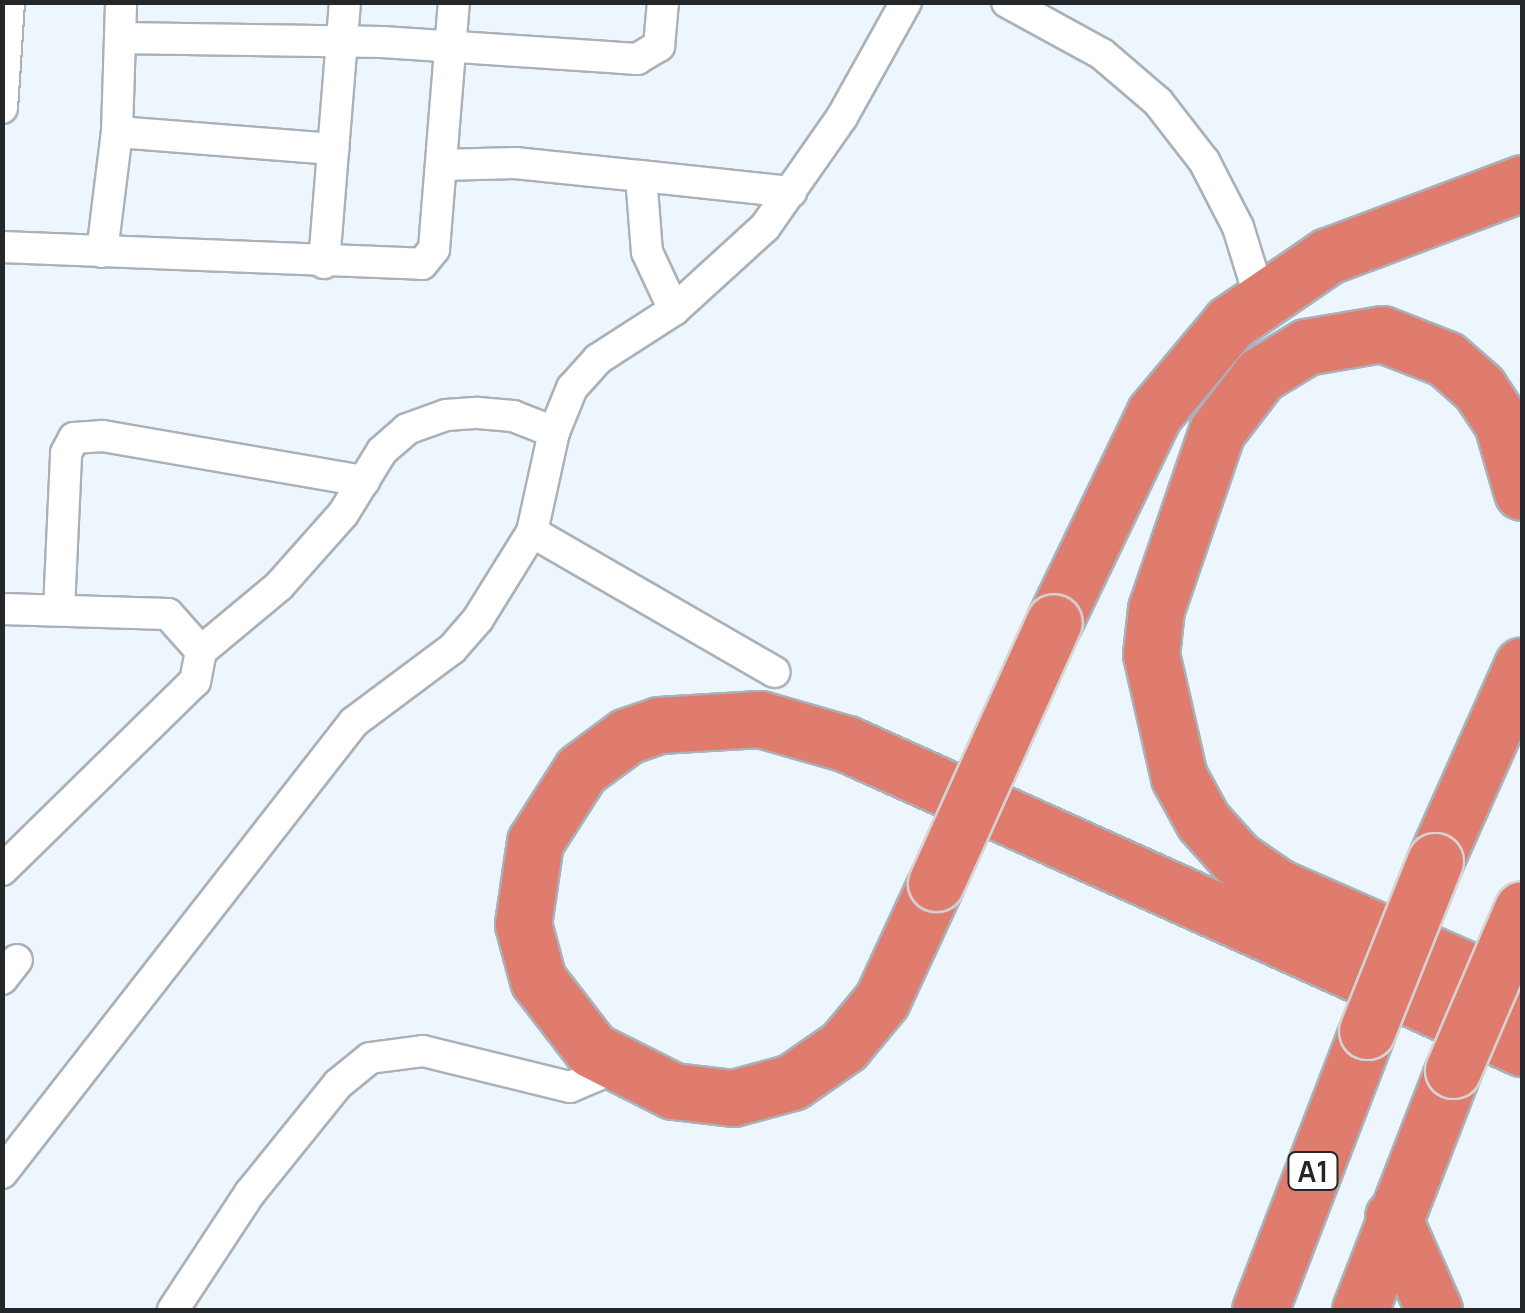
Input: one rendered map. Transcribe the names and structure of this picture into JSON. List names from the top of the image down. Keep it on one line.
{"streets":{"highway":["A1"]}}
